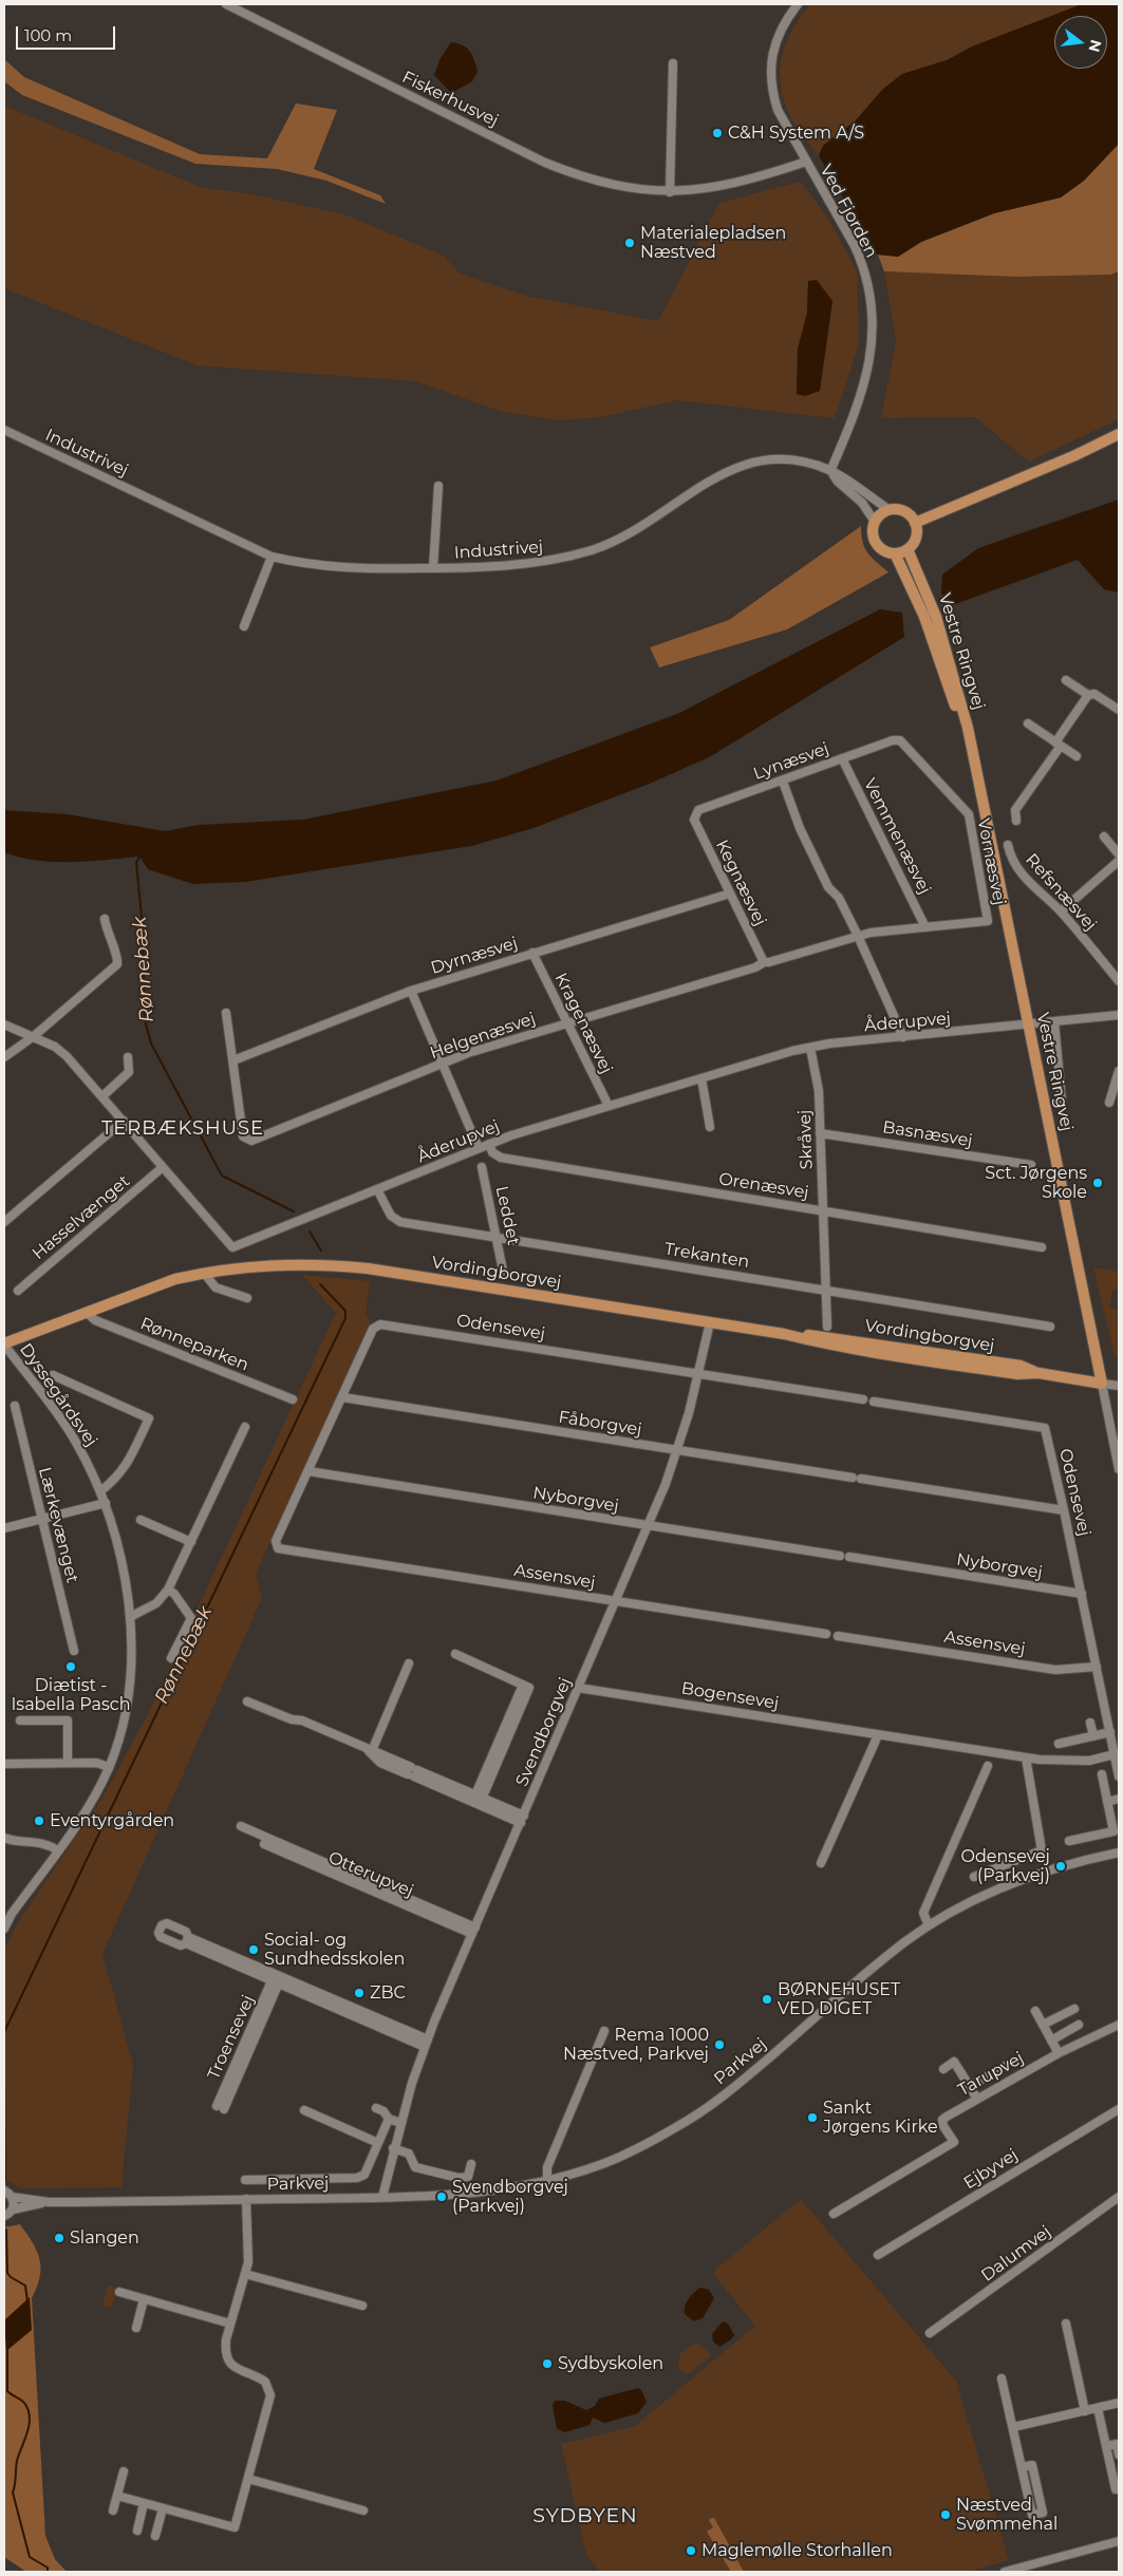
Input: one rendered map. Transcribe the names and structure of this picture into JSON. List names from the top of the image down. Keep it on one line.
{"streets":{"main road":["Vestre Ringvej","Vordingborgvej"],"street":["Fiskerhusvej","Ved Fjorden","Industrivej","Lynæsvej","Vemmenæsvej","Vornæsvej","Kegnæsvej","Refsnæsvej","Dyrnæsvej","Åderupvej","Kragenæsvej","Helgenæsvej","Basnæsvej","Skråvej","Orenæsvej","Leddet","Hasselvænget","Trekanten","Odensevej","Rønneparken","Dyssegårdsvej","Fåborgvej","Nyborgvej","Lærkevænget","Assensvej","Bogensevej","Svendborgvej","Otterupvej","Troensevej","Parkvej","Tarupvej","Ejbyvej","Dalumvej"]},"crossings":[["Fiskerhusvej","Ved Fjorden"],["Ved Fjorden","Industrivej"],["Industrivej","Vestre Ringvej"],["Vestre Ringvej","Åderupvej"],["Vestre Ringvej","Vordingborgvej"],["Lynæsvej","Vemmenæsvej"],["Lynæsvej","Vornæsvej"],["Lynæsvej","Kegnæsvej"],["Vemmenæsvej","Helgenæsvej"],["Vornæsvej","Helgenæsvej"],["Kegnæsvej","Dyrnæsvej"],["Kegnæsvej","Helgenæsvej"],["Dyrnæsvej","Kragenæsvej"],["Dyrnæsvej","Helgenæsvej"],["Åderupvej","Kragenæsvej"],["Åderupvej","Skråvej"],["Åderupvej","Orenæsvej"],["Åderupvej","Hasselvænget"],["Åderupvej","Trekanten"],["Kragenæsvej","Helgenæsvej"],["Basnæsvej","Skråvej"],["Skråvej","Orenæsvej"],["Skråvej","Trekanten"],["Leddet","Trekanten"],["Vordingborgvej","Rønneparken"],["Vordingborgvej","Dyssegårdsvej"],["Vordingborgvej","Svendborgvej"],["Odensevej","Fåborgvej"],["Odensevej","Nyborgvej"],["Odensevej","Assensvej"],["Odensevej","Bogensevej"],["Odensevej","Svendborgvej"],["Fåborgvej","Svendborgvej"],["Nyborgvej","Svendborgvej"],["Assensvej","Svendborgvej"],["Bogensevej","Svendborgvej"],["Svendborgvej","Otterupvej"],["Svendborgvej","Parkvej"]],"districts":["TERBÆKSHUSE","SYDBYEN"],"water":["Rønnebæk"],"places":["C&H System A/S","Materialepladsen Næstved","Sct. Jørgens Skole","Diætist - Isabella Pasch","Eventyrgården","Odensevej (Parkvej)","Social- og Sundhedsskolen","ZBC","BØRNEHUSET VED DIGET","Rema 1000 Næstved, Parkvej","Sankt Jørgens Kirke","Svendborgvej (Parkvej)","Slangen","Sydbyskolen","Næstved Svømmehal","Maglemølle Storhallen"],"scale_bar":"100 m","north":"right"}
